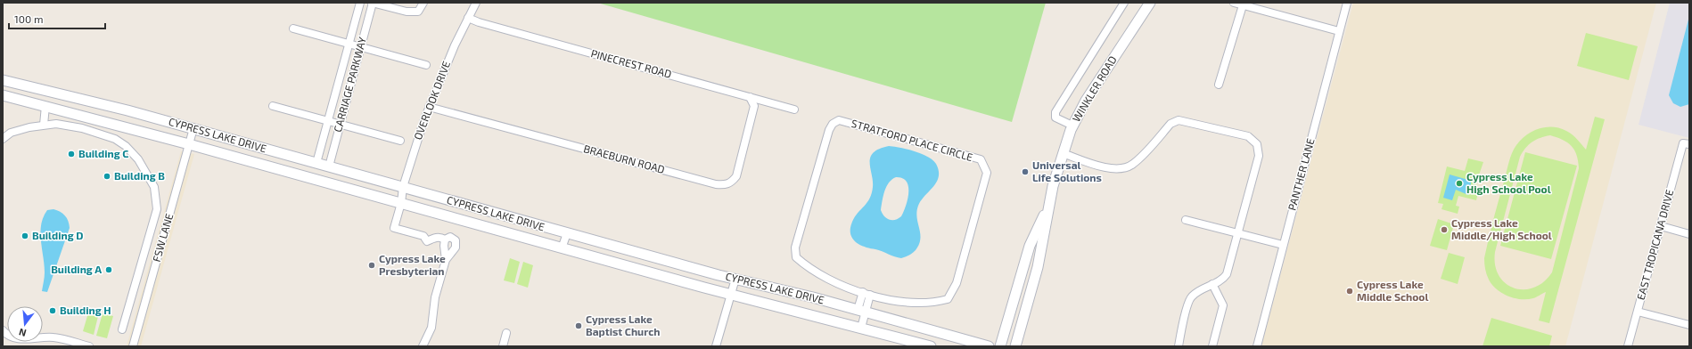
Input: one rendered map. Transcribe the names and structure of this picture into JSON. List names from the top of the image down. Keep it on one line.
{"streets":{"main road":["WINKLER ROAD","CYPRESS LAKE DRIVE"],"street":["PINECREST ROAD","CARRIAGE PARKWAY","OVERLOOK DRIVE","STRATFORD PLACE CIRCLE","BRAEBURN ROAD","PANTHER LANE","FSW LANE","EAST TROPICANA DRIVE"]},"crossings":[["PINECREST ROAD","OVERLOOK DRIVE"],["PINECREST ROAD","BRAEBURN ROAD"],["CARRIAGE PARKWAY","CYPRESS LAKE DRIVE"],["OVERLOOK DRIVE","CYPRESS LAKE DRIVE"],["OVERLOOK DRIVE","BRAEBURN ROAD"],["CYPRESS LAKE DRIVE","FSW LANE"]],"places":["Building C","Universal Life Solutions","Building B","Cypress Lake High School Pool","Cypress Lake Middle/High School","Building D","Cypress Lake Presbyterian","Building A","Cypress Lake Middle School","Building H","Cypress Lake Baptist Church"],"scale_bar":"100 m","north":"bottom"}
